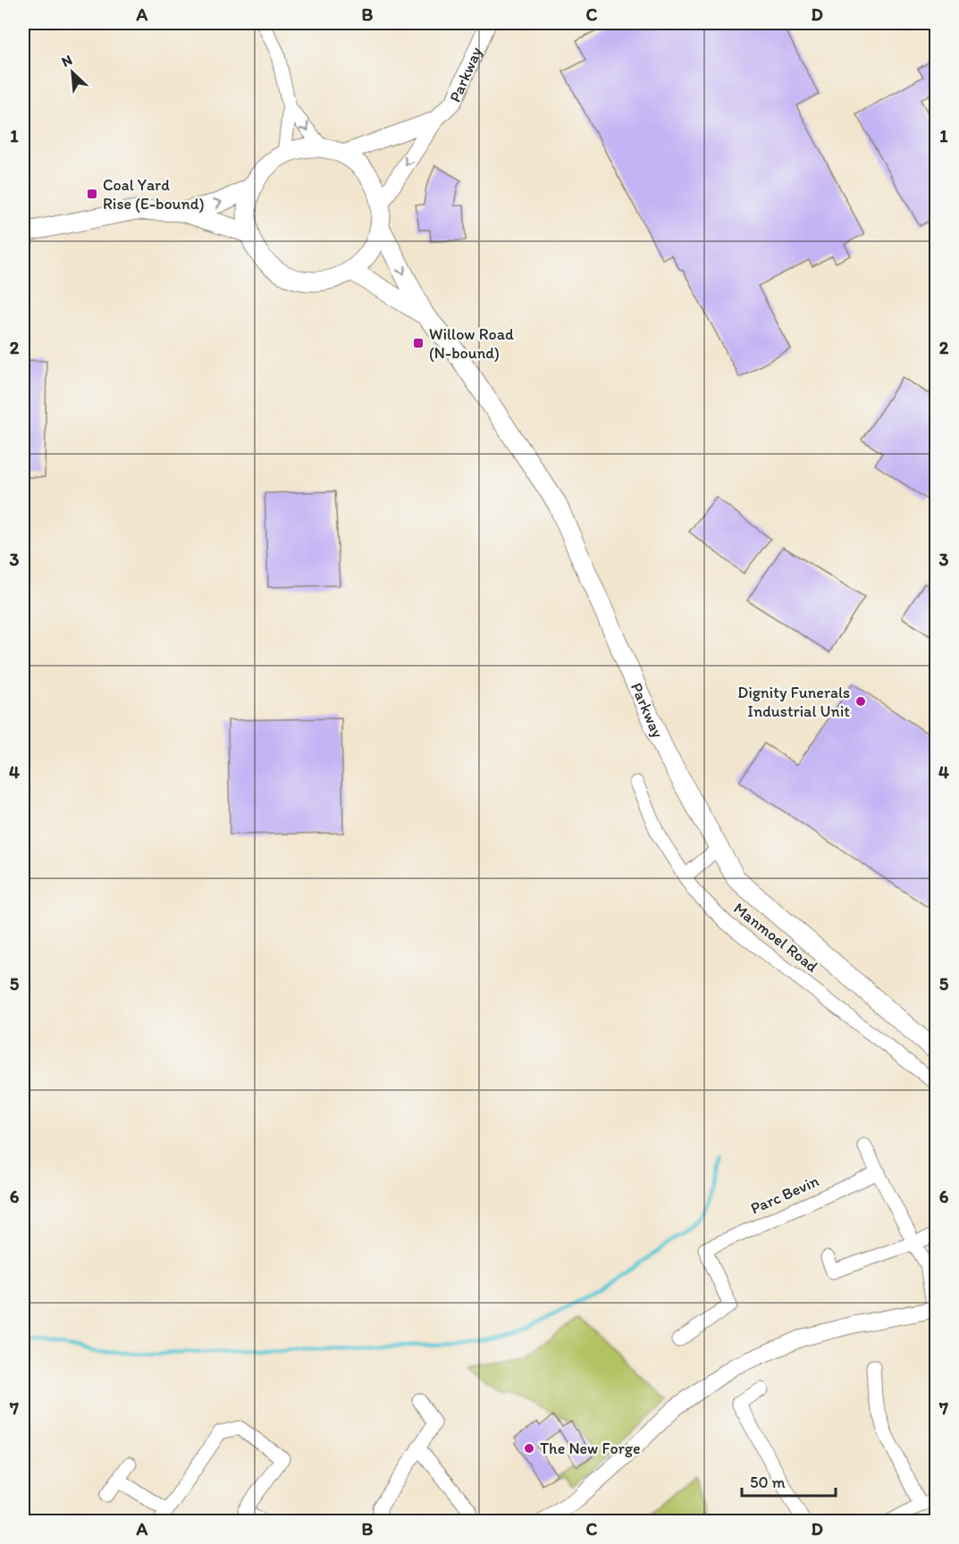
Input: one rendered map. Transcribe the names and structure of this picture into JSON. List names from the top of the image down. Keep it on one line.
{"streets":{"main road":["Parkway"],"street":["Manmoel Road","Parc Bevin"]},"places":{"transit":["Coal Yard Rise (E-bound)","Willow Road (N-bound)"],"other":["Dignity Funerals Industrial Unit","The New Forge"]},"scale_bar":"50 m","north":"top left","grid":{"columns":["A","B","C","D"],"rows":["1","2","3","4","5","6","7"]}}
